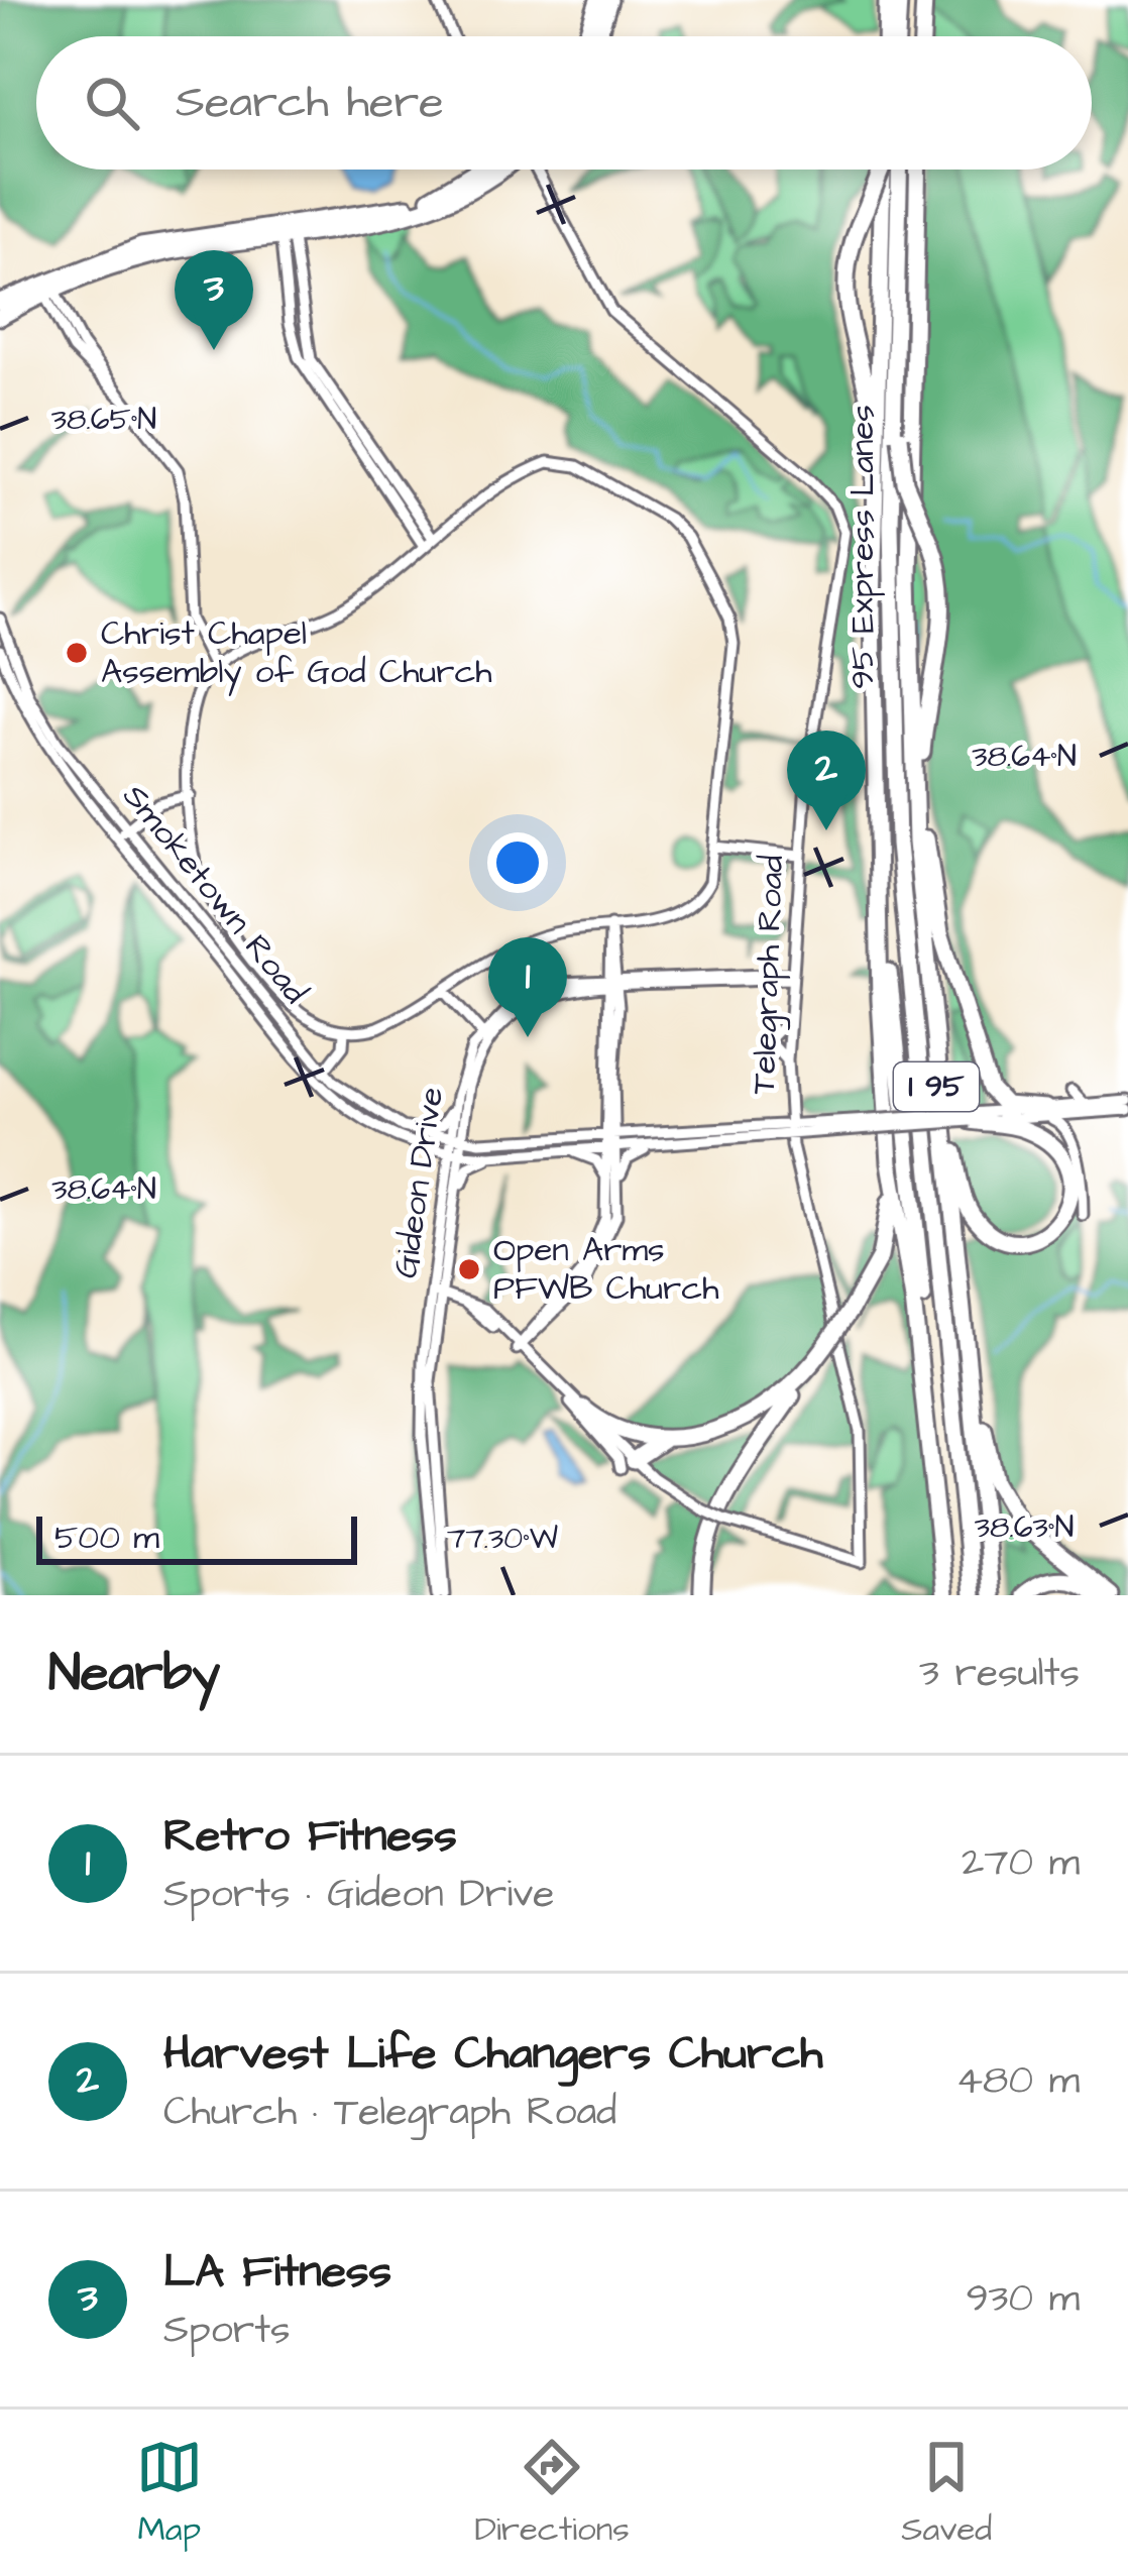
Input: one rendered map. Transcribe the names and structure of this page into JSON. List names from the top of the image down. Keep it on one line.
{"streets":{"highway":["95 Express Lanes","I 95"],"street":["Smoketown Road","Telegraph Road","Gideon Drive"]},"crossings":[["Smoketown Road","Gideon Drive"],["Telegraph Road","Gideon Drive"]],"places":["Christ Chapel Assembly of God Church","Open Arms PFWB Church"],"scale_bar":"500 m","page":{"search":"Search here","pins":["3","2","1"],"scale":"500 m","heading":["Nearby","3 results"],"list":[{"mark":"1","name":"Retro Fitness","note":"Sports · Gideon Drive","value":"270 m"},{"mark":"2","name":"Harvest Life Changers Church","note":"Church · Telegraph Road","value":"480 m"},{"mark":"3","name":"LA Fitness","note":"Sports","value":"930 m"}],"nav":["Map","Directions","Saved"]},"coordinates":["38.65°N","38.64°N","38.63°N","77.30°W"]}
